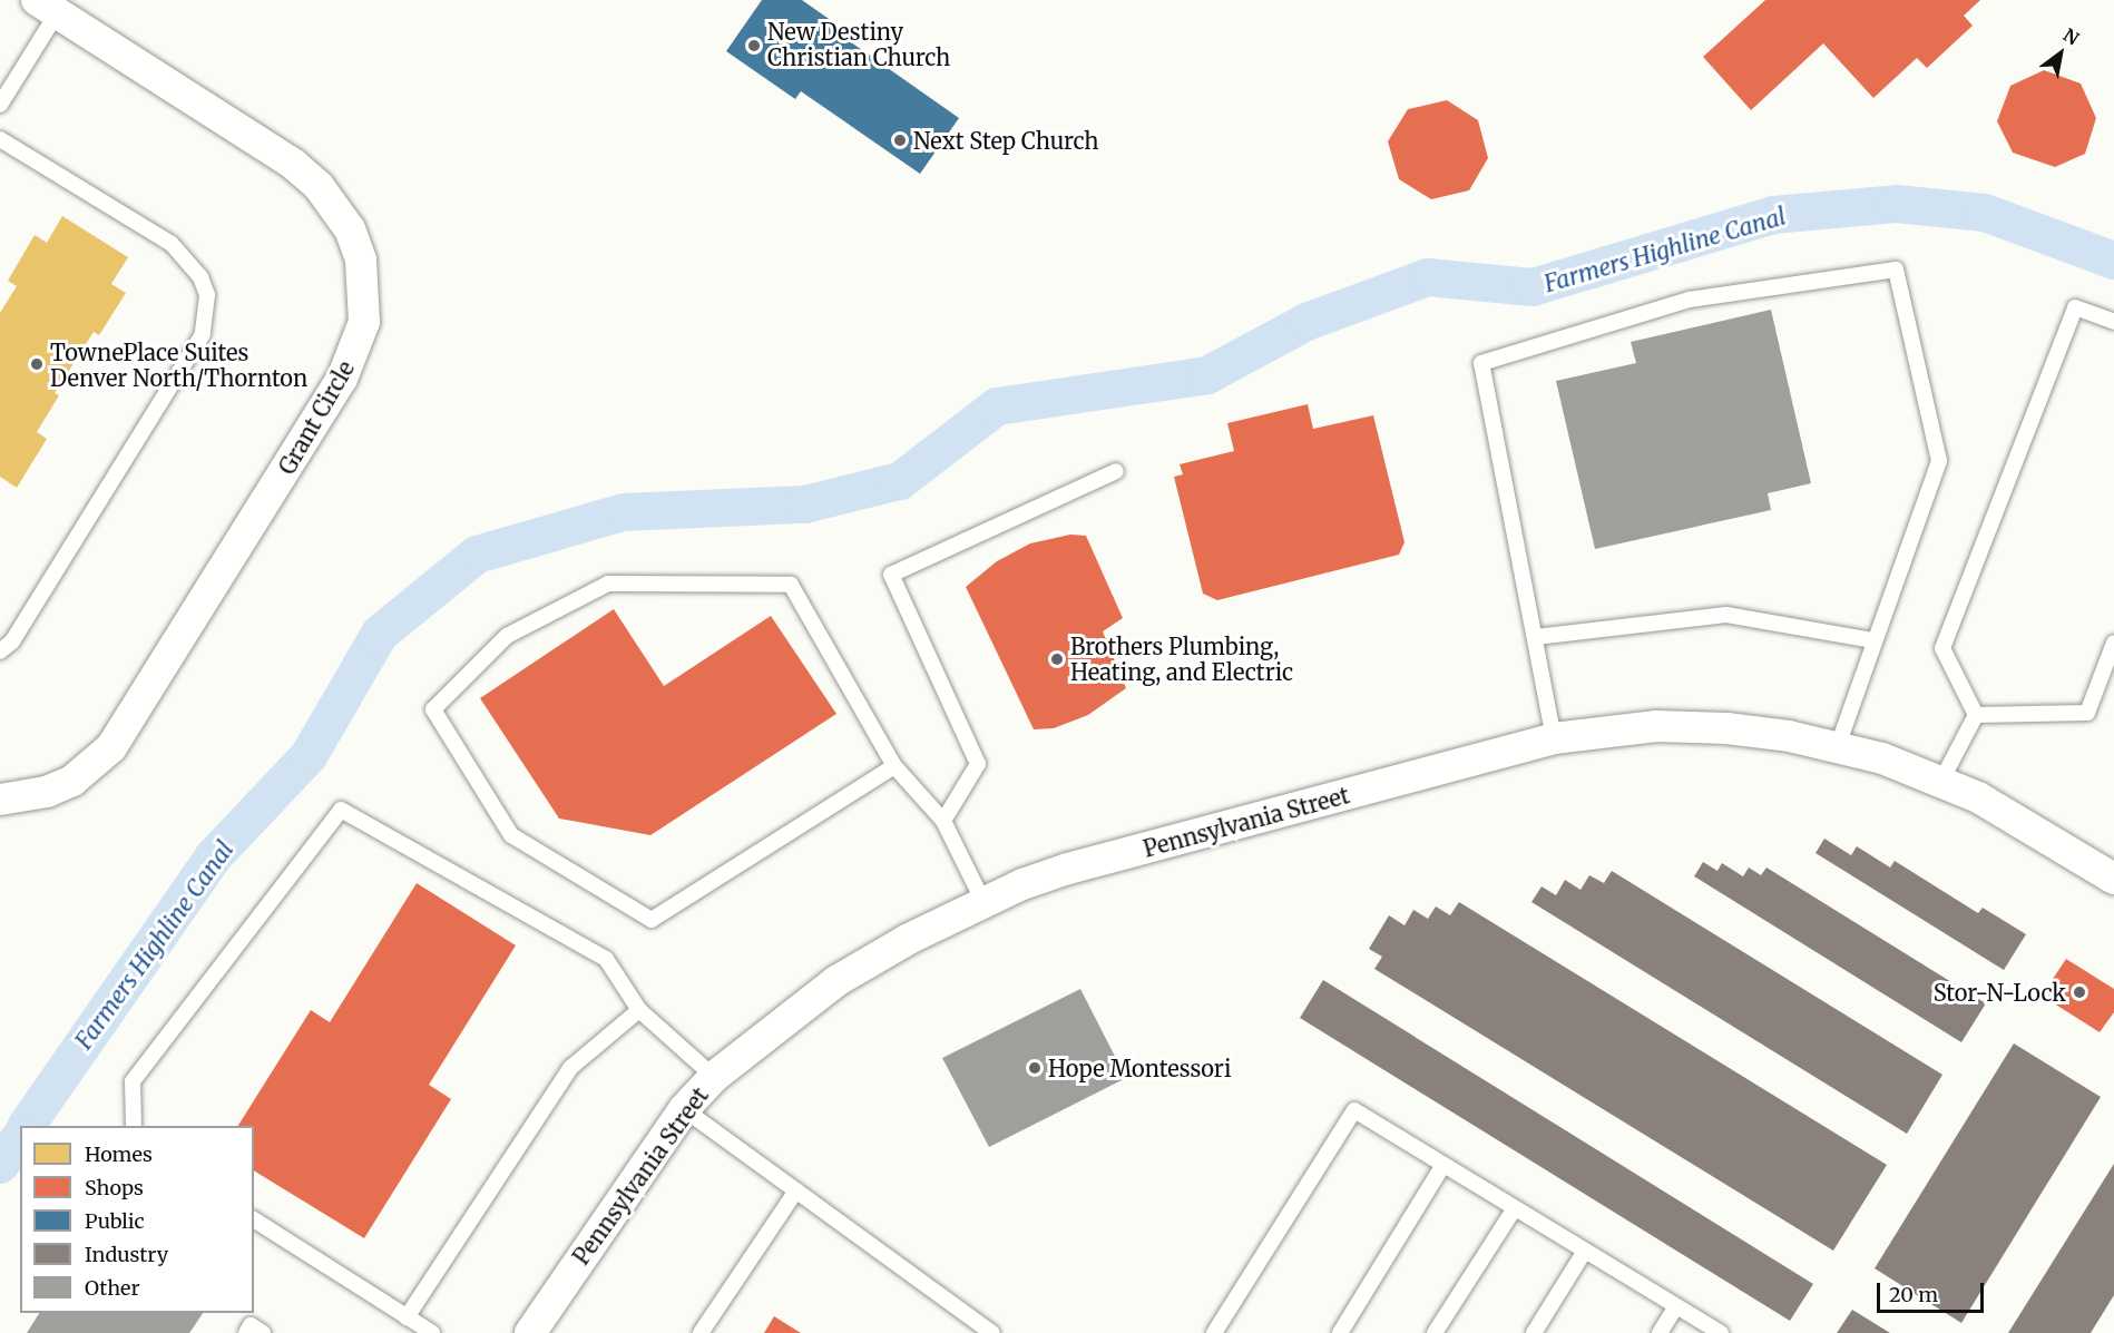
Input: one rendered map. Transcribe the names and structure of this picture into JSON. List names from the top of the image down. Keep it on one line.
{"streets":{"street":["Grant Circle","Pennsylvania Street"]},"water":["Farmers Highline Canal"],"places":["New Destiny Christian Church","Next Step Church","TownePlace Suites Denver North/Thornton","Brothers Plumbing, Heating, and Electric","Stor-N-Lock","Hope Montessori"],"legend":["Homes","Shops","Public","Industry","Other"],"scale_bar":"20 m","north":"top right"}
